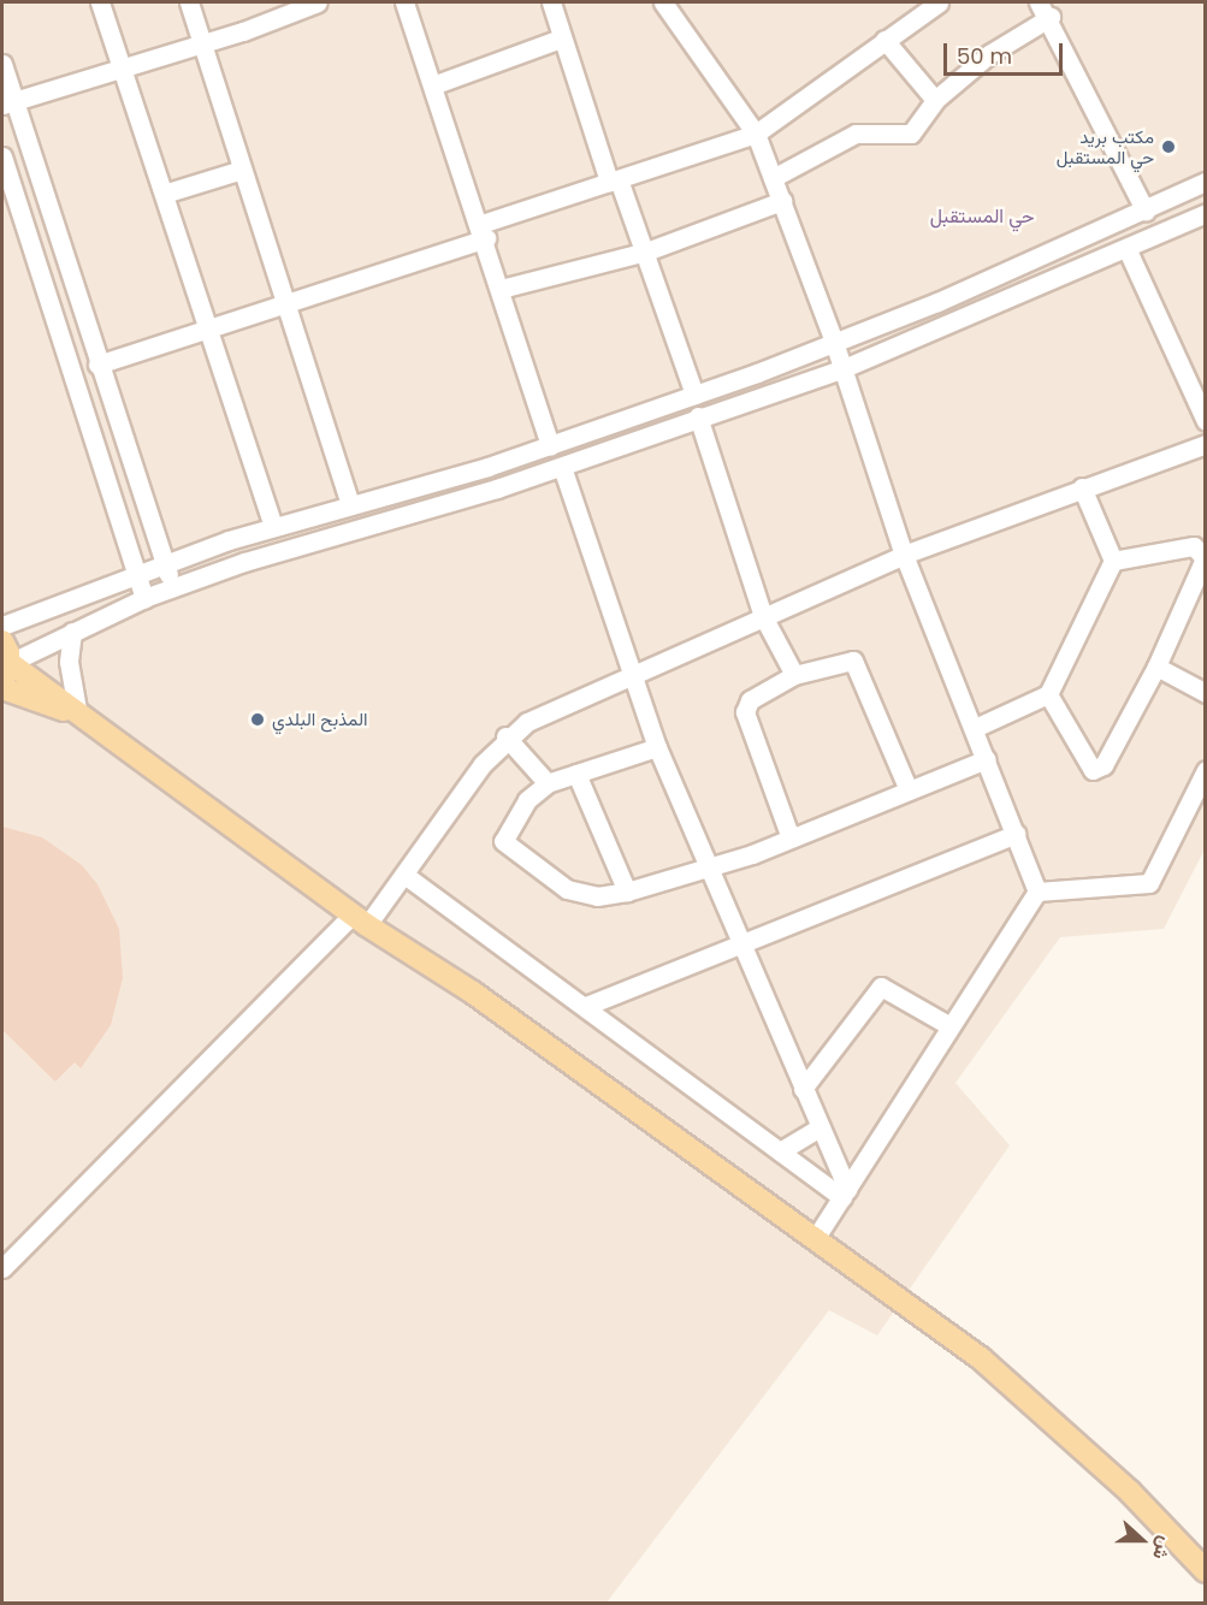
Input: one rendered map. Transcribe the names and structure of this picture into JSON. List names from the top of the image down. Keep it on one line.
{"districts":["حي المستقبل"],"places":["مكتب بريد حي المستقبل","المذبح البلدي"],"scale_bar":"50 m","north":"right"}
